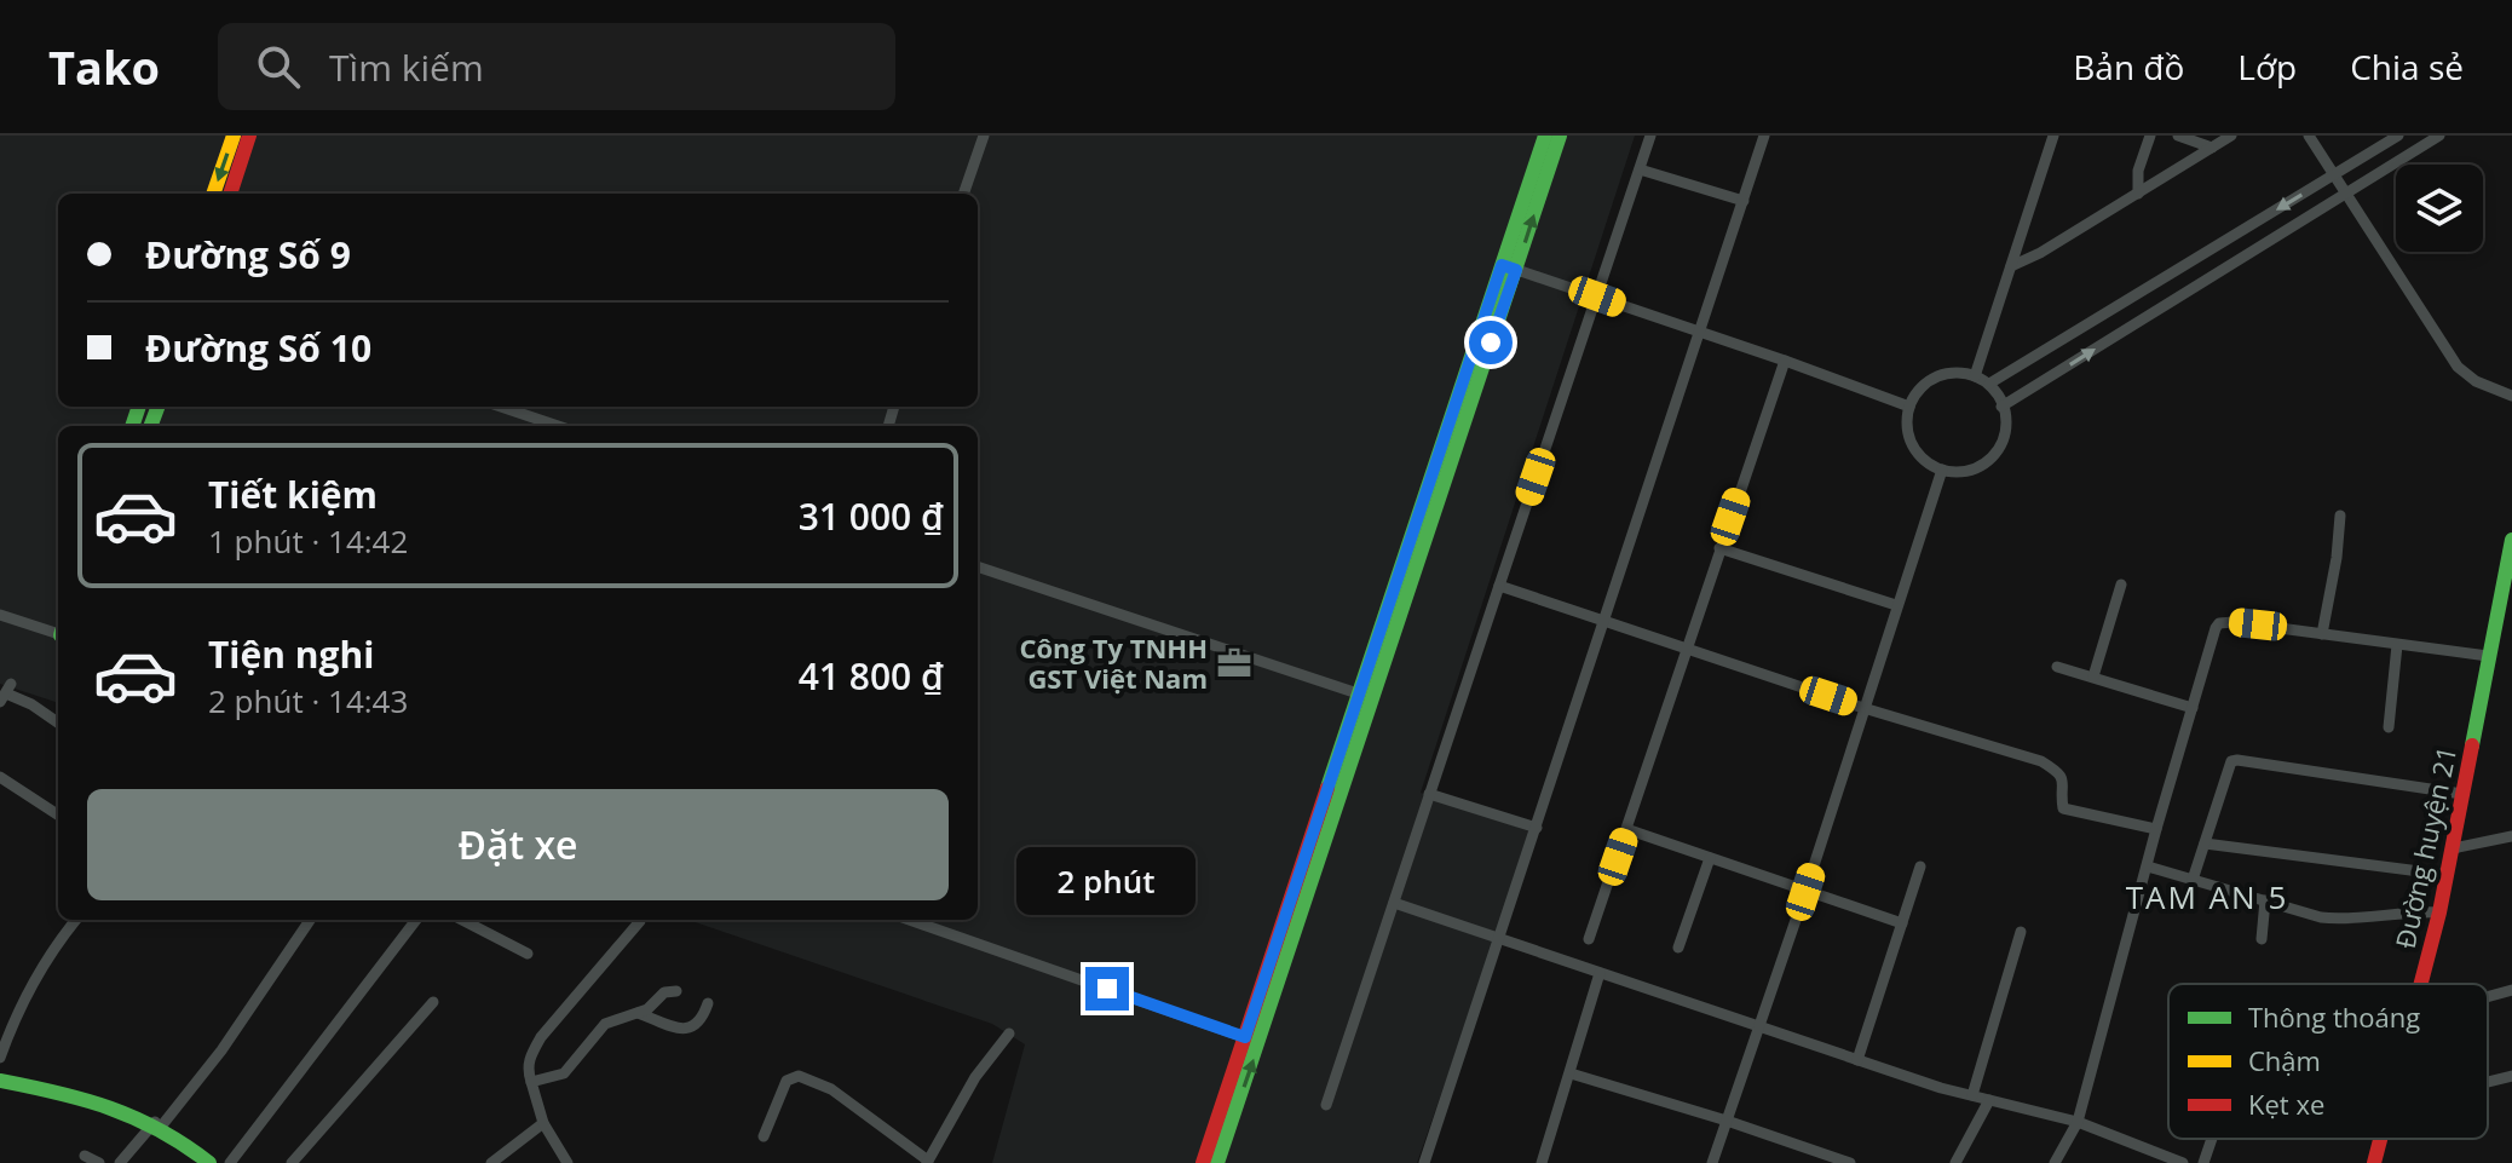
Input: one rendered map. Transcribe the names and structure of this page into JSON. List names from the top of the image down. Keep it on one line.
{"streets":{"street":["Đường huyện 21"]},"districts":["TAM AN 5"],"places":{"office":["Công Ty TNHH GST Việt Nam"]},"legend":["Thông thoáng","Chậm","Kẹt xe"],"page":{"header":"Tako","search":"Tìm kiếm","nav":["Bản đồ","Lớp","Chia sẻ"],"banner":["Đường Số 9","Đường Số 10"],"list":[{"name":"Tiết kiệm","note":"1 phút · 14:42","value":"31 000 ₫"},{"name":"Tiện nghi","note":"2 phút · 14:43","value":"41 800 ₫"}],"buttons":"Đặt xe","bubble":"2 phút"}}
